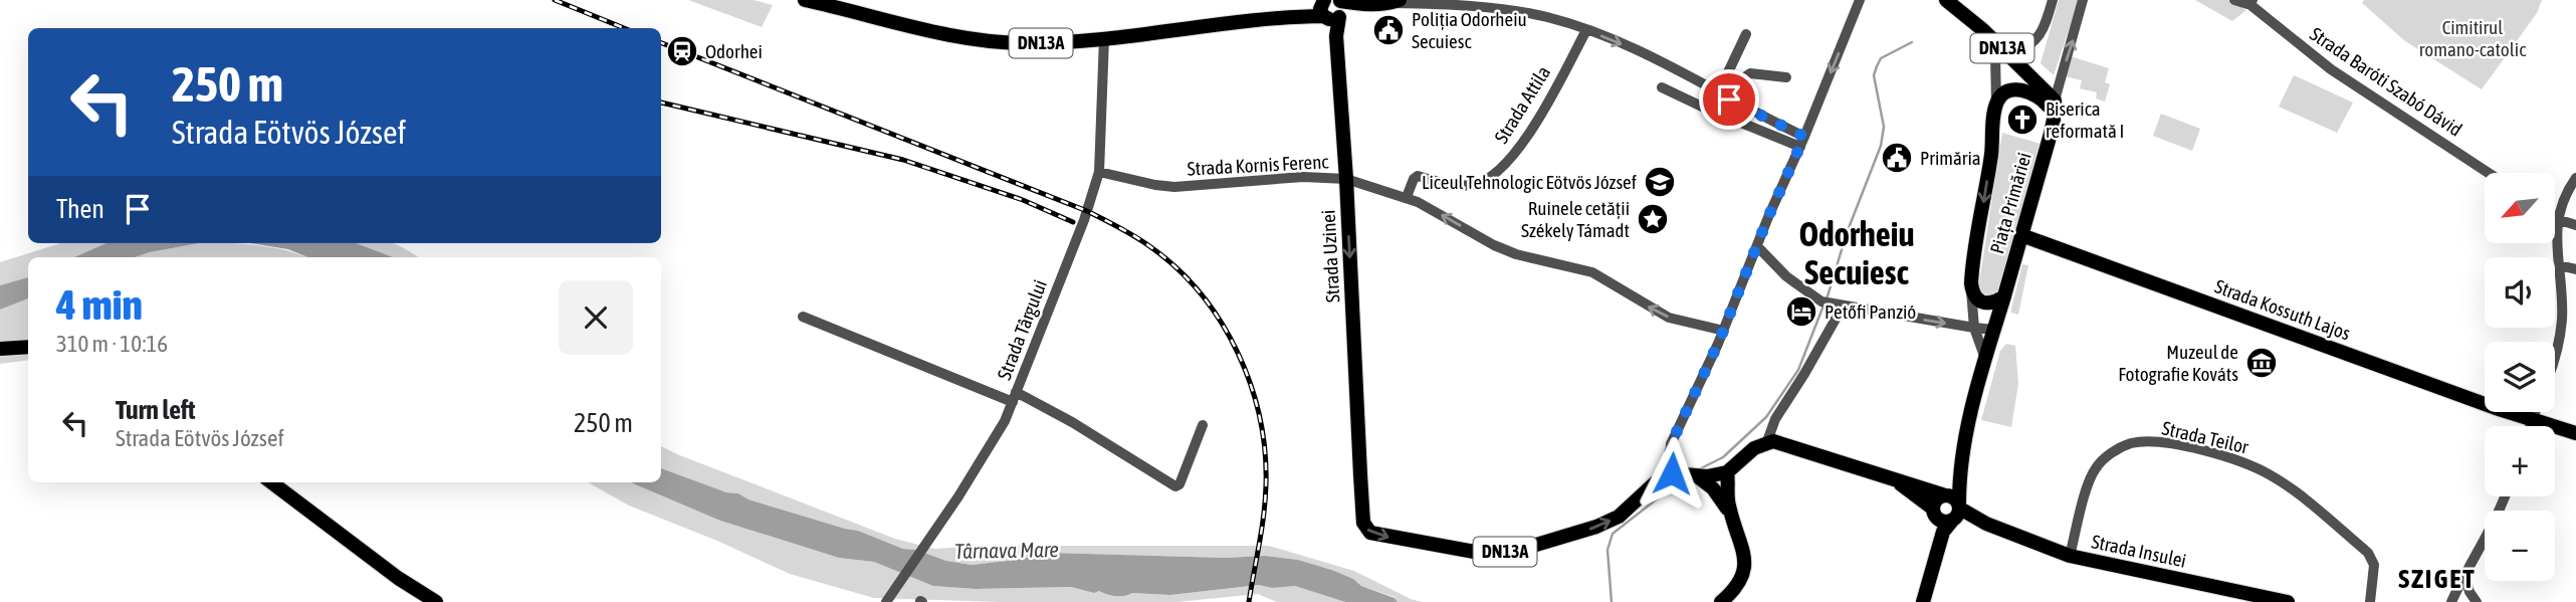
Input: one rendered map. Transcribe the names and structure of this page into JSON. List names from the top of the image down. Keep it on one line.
{"streets":{"main road":["DN13A","Piața Primăriei","Strada Uzinei","Strada Kossuth Lajos","Strada Insulei"],"street":["Strada Baróti Szabó Dávid","Strada Attila","Strada Kornis Ferenc","Strada Târgului","Strada Teilor"]},"crossings":[["DN13A","Piața Primăriei"],["DN13A","Strada Uzinei"],["DN13A","Strada Târgului"],["Strada Attila","Strada Kornis Ferenc"],["Strada Kornis Ferenc","Strada Uzinei"],["Strada Kornis Ferenc","Strada Târgului"],["Piața Primăriei","Strada Kossuth Lajos"],["Piața Primăriei","Strada Insulei"],["Strada Teilor","Strada Insulei"]],"one_way":["Strada Kornis Ferenc"],"districts":["Odorheiu Secuiesc","SZIGET"],"water":["Târnava Mare"],"parks":["Cimitirul romano-catolic"],"places":{"public building":["Poliția Odorheiu Secuiesc","Primăria"],"station":["Odorhei"],"church":["Biserica reformată I"],"school or university":["Liceul Tehnologic Eötvös József"],"place":["Ruinele cetății Székely Támadt"],"hotel":["Petőfi Panzió"],"museum":["Muzeul de Fotografie Kováts"]},"north":"bottom left","page":{"turn":["250 m","Strada Eötvös József"],"map_buttons":["+","−"],"then":"Then","heading":["4 min","310 m · 10:16"],"list":[{"name":"Turn left","note":"Strada Eötvös József","value":"250 m"}]}}
